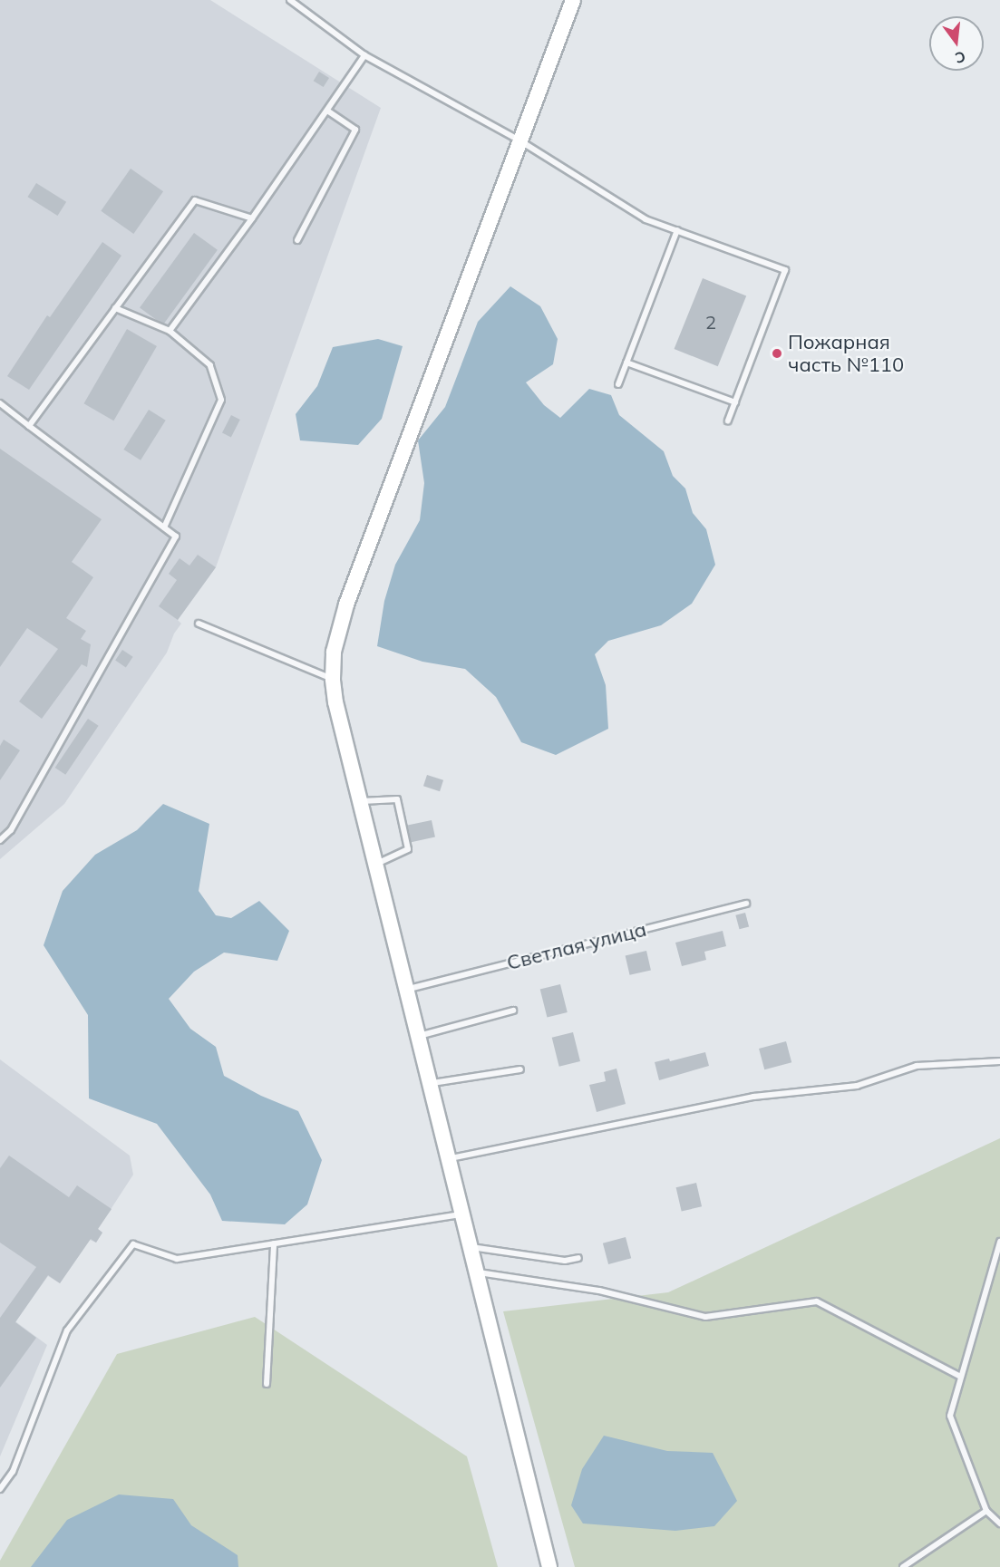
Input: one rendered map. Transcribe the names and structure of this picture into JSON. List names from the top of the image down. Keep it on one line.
{"streets":{"lane":["Светлая улица"]},"places":["Пожарная часть №110"],"house_numbers":["2"],"north":"bottom"}
